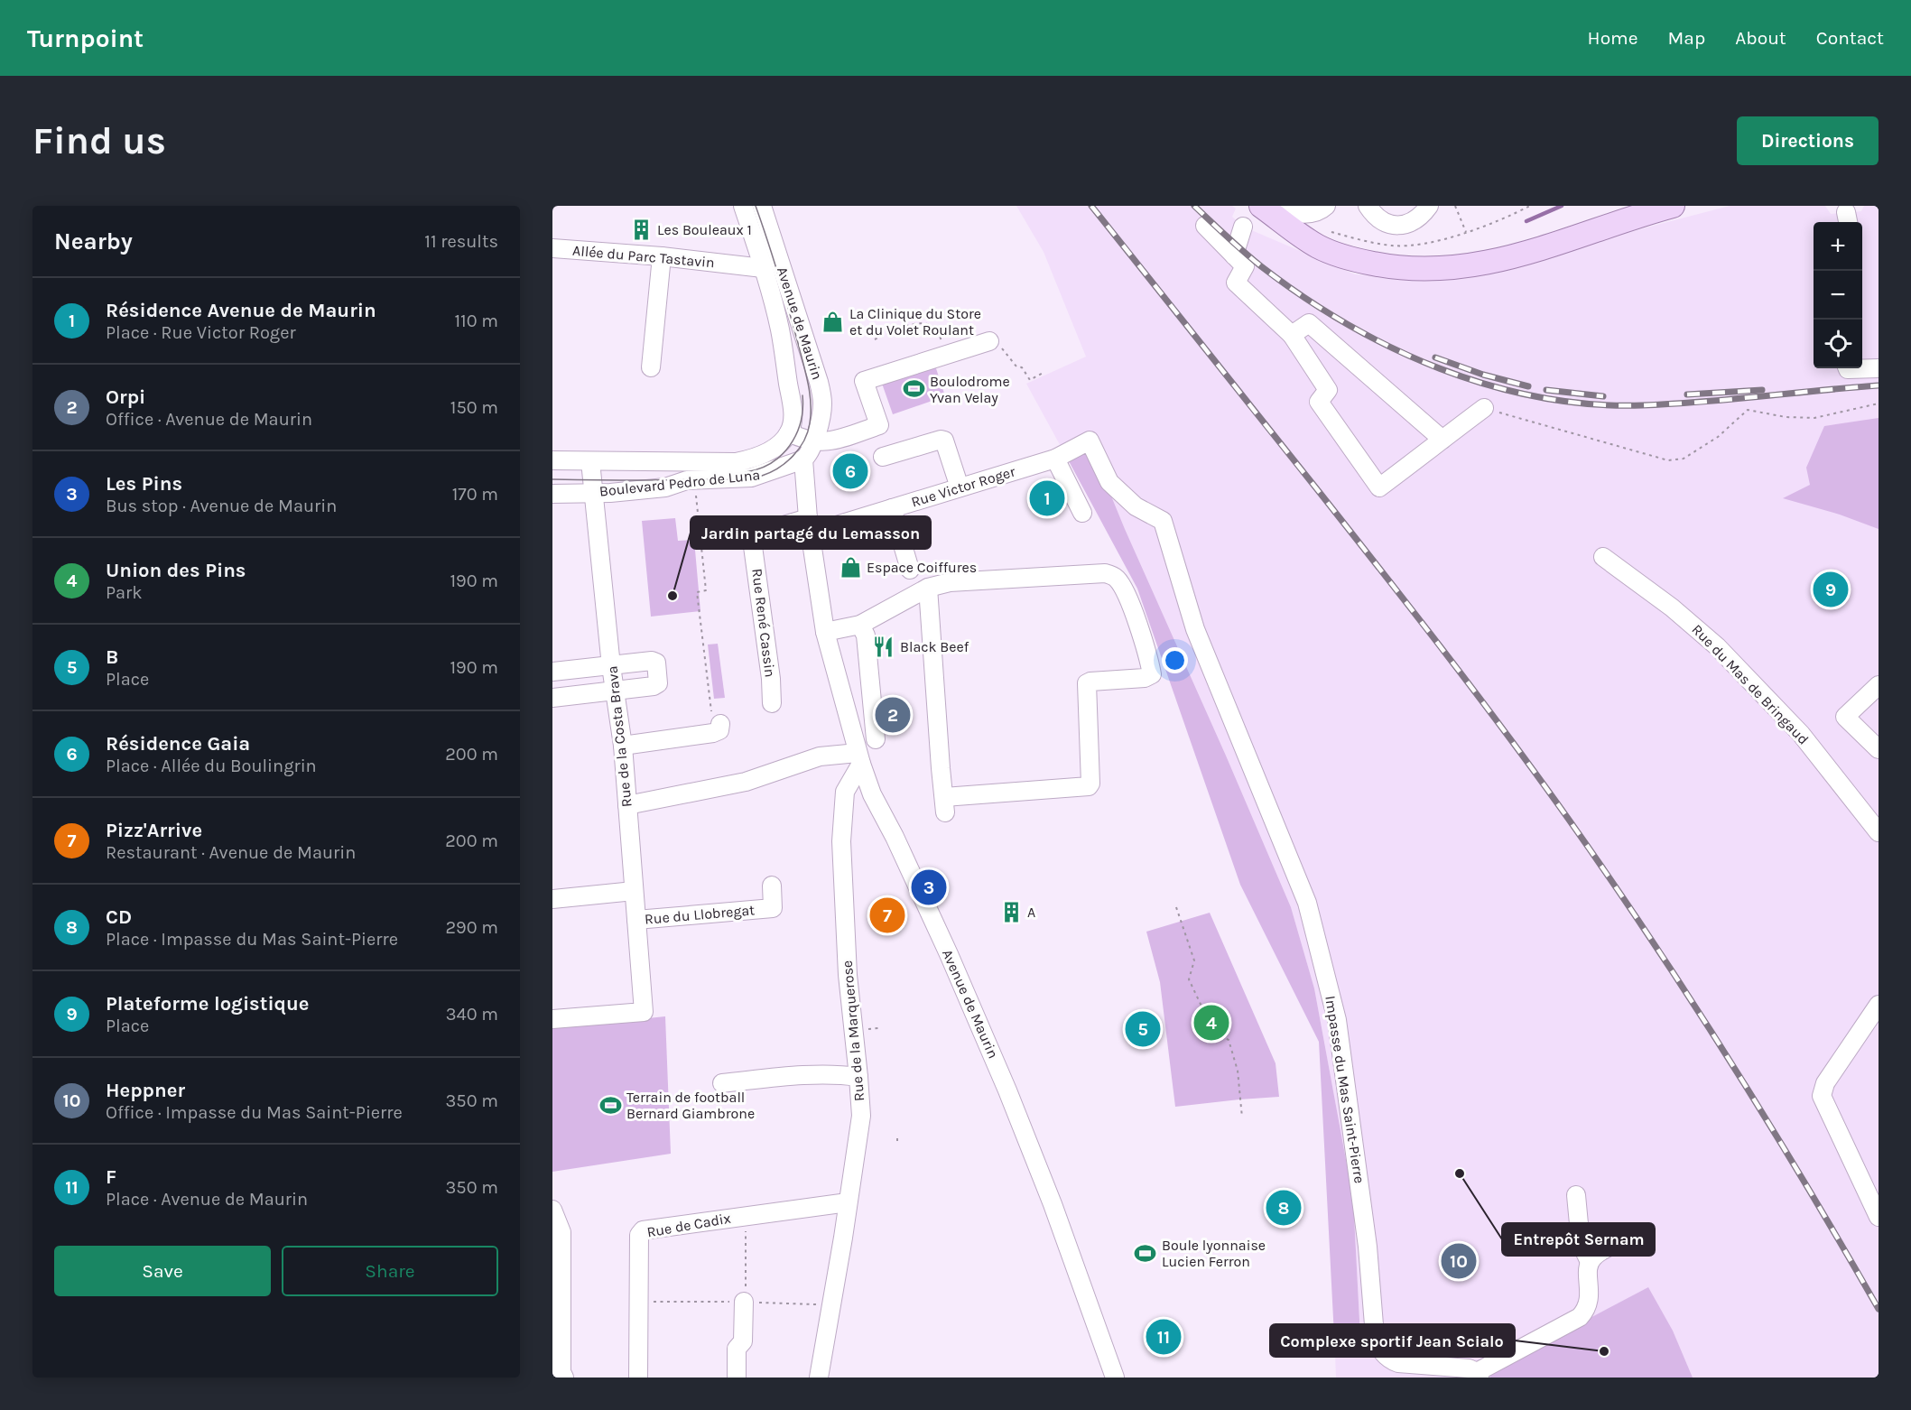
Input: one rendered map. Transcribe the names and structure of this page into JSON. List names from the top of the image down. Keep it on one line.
{"streets":{"street":["Allée du Parc Tastavin","Avenue de Maurin","Boulevard Pedro de Luna","Rue Victor Roger","Rue René Cassin","Rue du Mas de Bringaud","Rue de la Costa Brava","Rue du Llobregat","Rue de la Marquerose","Impasse du Mas Saint-Pierre","Rue de Cadix"]},"crossings":[["Allée du Parc Tastavin","Avenue de Maurin"],["Avenue de Maurin","Boulevard Pedro de Luna"],["Avenue de Maurin","Rue Victor Roger"],["Avenue de Maurin","Rue René Cassin"],["Avenue de Maurin","Rue de la Marquerose"],["Boulevard Pedro de Luna","Rue de la Costa Brava"],["Rue Victor Roger","Rue René Cassin"],["Rue Victor Roger","Impasse du Mas Saint-Pierre"],["Rue de la Costa Brava","Rue du Llobregat"],["Rue de la Marquerose","Rue de Cadix"]],"places":{"building":["Les Bouleaux 1","A"],"shop":["La Clinique du Store et du Volet Roulant","Espace Coiffures"],"sports":["Boulodrome Yvan Velay","Terrain de football Bernard Giambrone","Boule lyonnaise Lucien Ferron"],"other":["Jardin partagé du Lemasson","Entrepôt Sernam","Complexe sportif Jean Scialo"],"restaurant":["Black Beef"]},"page":{"header":"Turnpoint","nav":["Home","Map","About","Contact"],"buttons":["Directions",["Save","Share"]],"title":"Find us","heading":["Nearby","11 results"],"map_buttons":["+","−"],"list":[{"mark":"1","name":"Résidence Avenue de Maurin","note":"Place · Rue Victor Roger","value":"110 m"},{"mark":"2","name":"Orpi","note":"Office · Avenue de Maurin","value":"150 m"},{"mark":"3","name":"Les Pins","note":"Bus stop · Avenue de Maurin","value":"170 m"},{"mark":"4","name":"Union des Pins","note":"Park","value":"190 m"},{"mark":"5","name":"B","note":"Place","value":"190 m"},{"mark":"6","name":"Résidence Gaia","note":"Place · Allée du Boulingrin","value":"200 m"},{"mark":"7","name":"Pizz'Arrive","note":"Restaurant · Avenue de Maurin","value":"200 m"},{"mark":"8","name":"CD","note":"Place · Impasse du Mas Saint-Pierre","value":"290 m"},{"mark":"9","name":"Plateforme logistique","note":"Place","value":"340 m"},{"mark":"10","name":"Heppner","note":"Office · Impasse du Mas Saint-Pierre","value":"350 m"},{"mark":"11","name":"F","note":"Place · Avenue de Maurin","value":"350 m"}],"pins":["6","1","9","2","3","7","4","5","8","10","11"]}}
